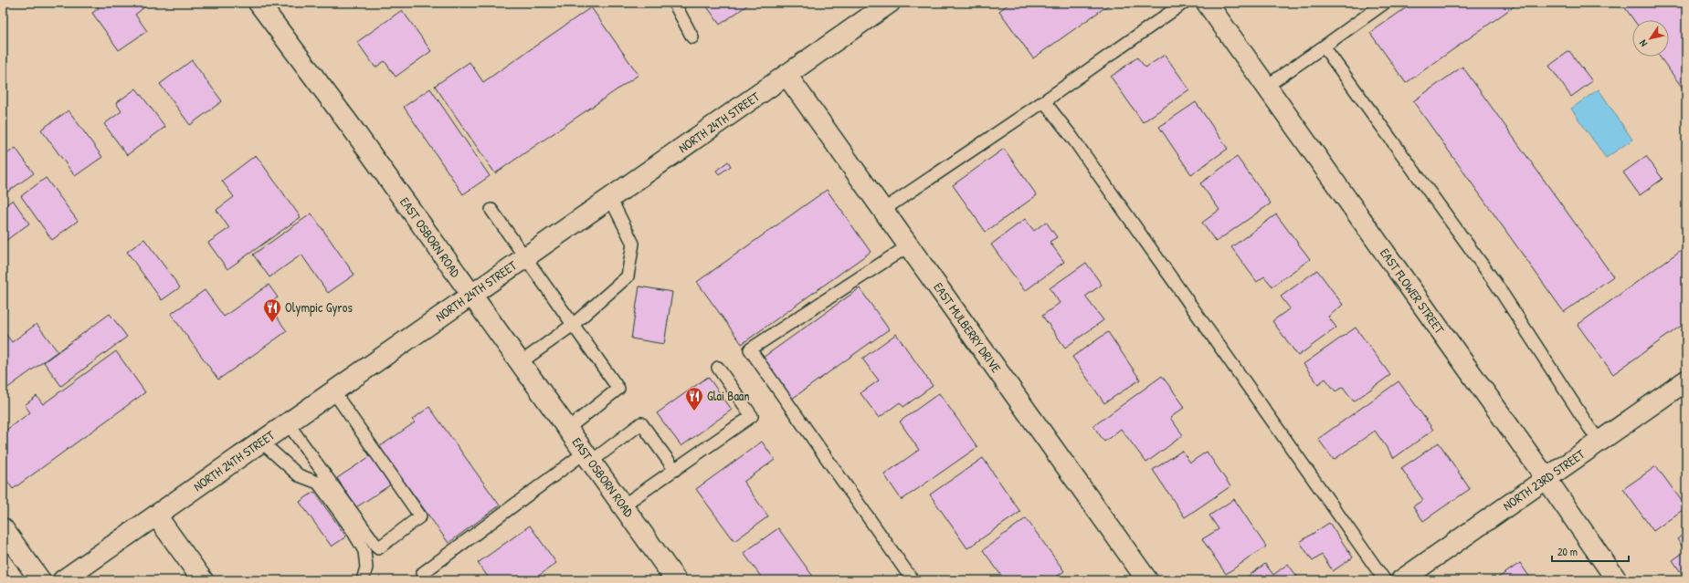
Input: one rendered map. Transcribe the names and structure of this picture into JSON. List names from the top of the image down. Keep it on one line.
{"streets":{"street":["NORTH 24TH STREET","EAST OSBORN ROAD","EAST FLOWER STREET","EAST MULBERRY DRIVE","NORTH 23RD STREET"]},"crossings":[["NORTH 24TH STREET","EAST OSBORN ROAD"],["NORTH 24TH STREET","EAST MULBERRY DRIVE"],["EAST FLOWER STREET","NORTH 23RD STREET"]],"places":{"restaurant":["Olympic Gyros","Glai Baan"]},"scale_bar":"20 m","north":"bottom left"}
